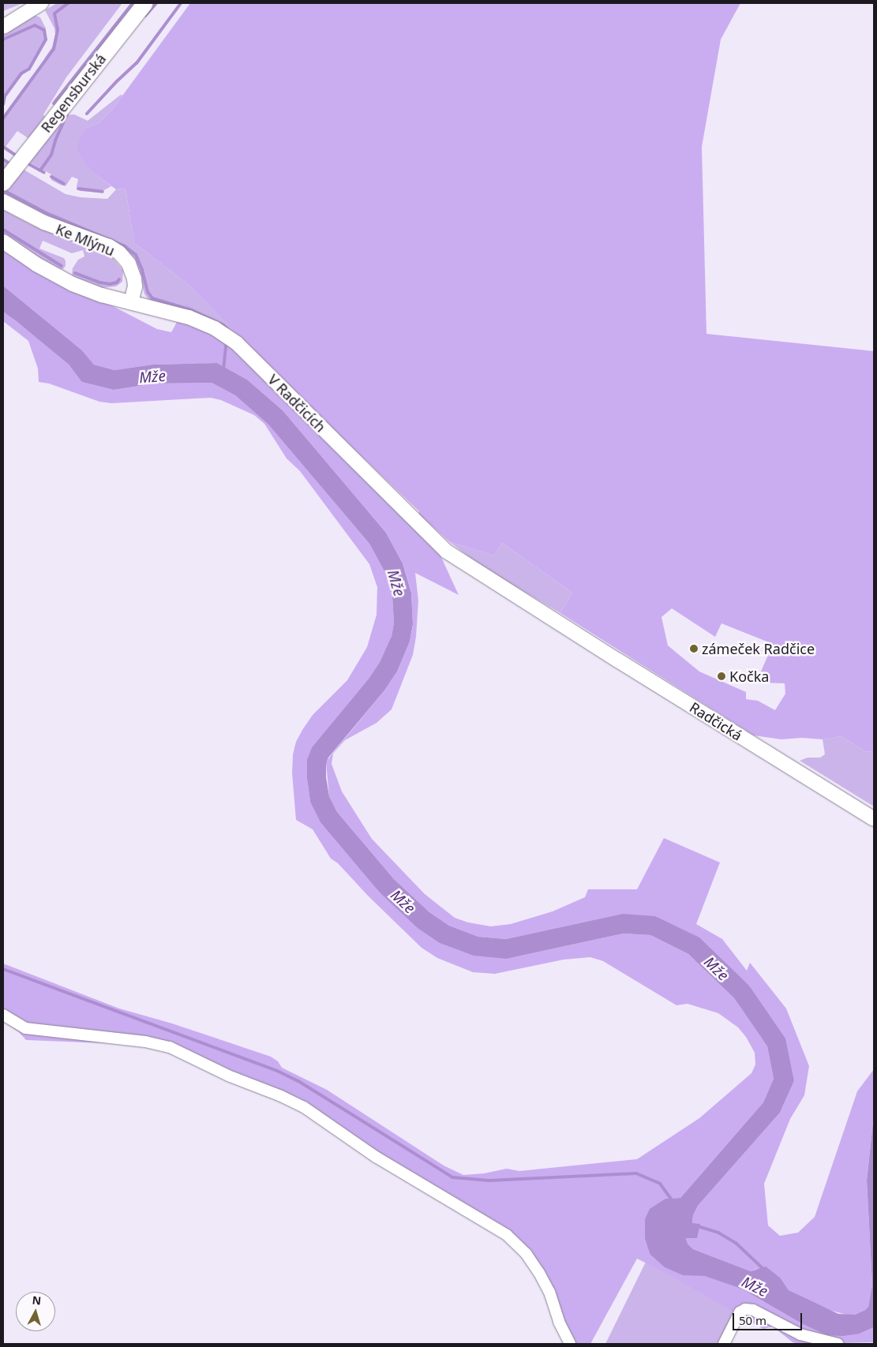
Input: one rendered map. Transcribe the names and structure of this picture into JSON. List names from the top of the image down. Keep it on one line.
{"streets":{"main road":["Regensburská"],"street":["Ke Mlýnu","V Radčicích","Radčická"]},"crossings":[["Ke Mlýnu","V Radčicích"],["V Radčicích","Radčická"]],"water":["Mže"],"places":["zámeček Radčice","Kočka"],"scale_bar":"50 m","north":"top"}
